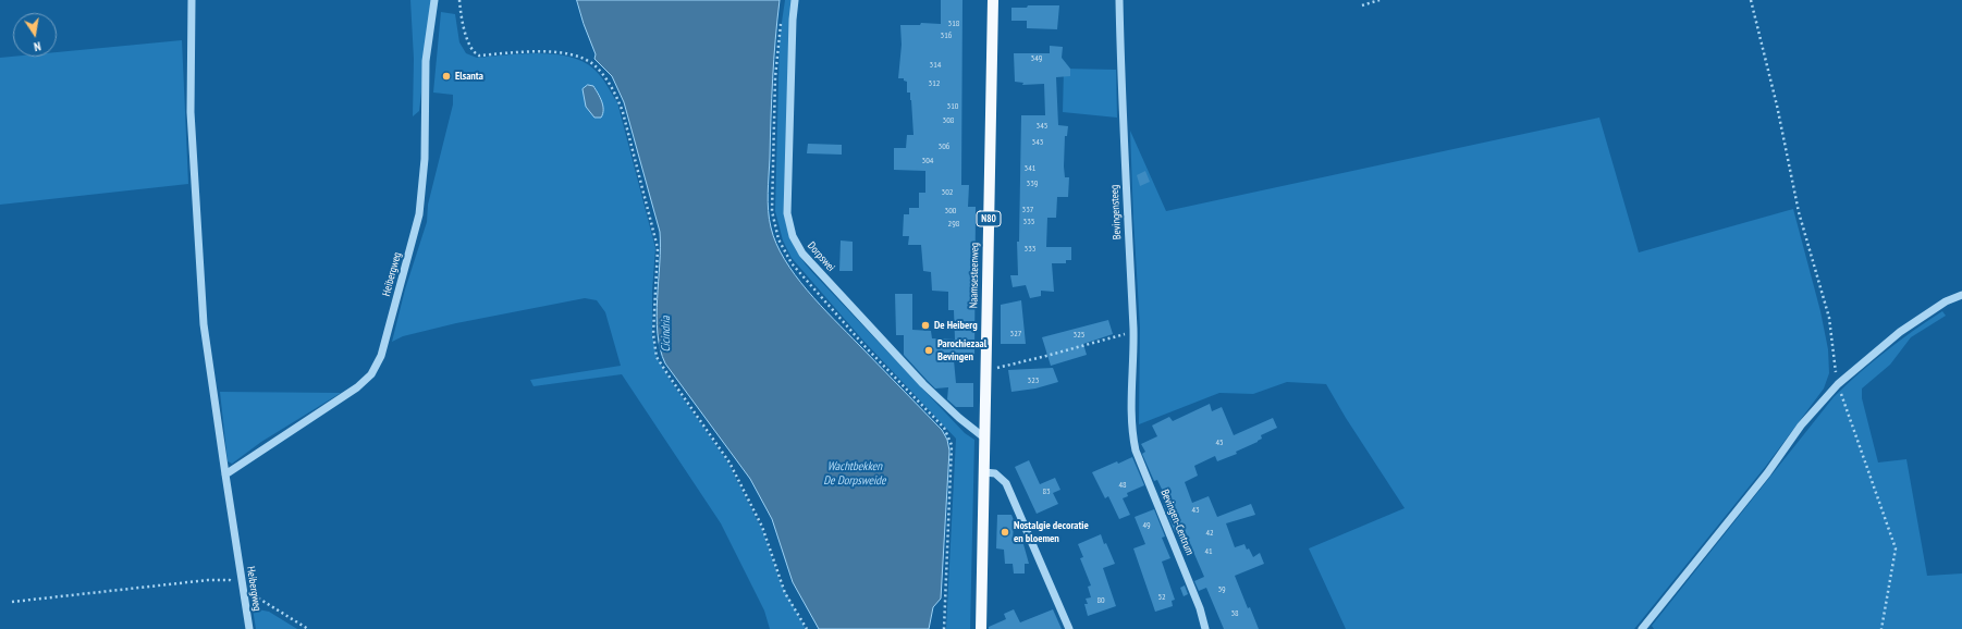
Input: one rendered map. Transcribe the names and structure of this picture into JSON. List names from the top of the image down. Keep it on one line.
{"streets":{"main road":["N80","Naamsesteenweg"],"street":["Bevingensteeg","Dorpswei","Heibergweg","Bevingen-Centrum"]},"crossings":[["Bevingensteeg","Bevingen-Centrum"],["Dorpswei","Naamsesteenweg"]],"water":["Cicindria","Wachtbekken De Dorpsweide"],"places":["Elsanta","De Heiberg","Parochiezaal Bevingen","Nostalgie decoratie en bloemen"],"house_numbers":["318","316","349","314","312","310","308","345","343","306","304","341","339","302","337","300","335","298","333","327","325","323","45","48","83","43","49","42","41","39","52","80","38"],"north":"bottom"}
